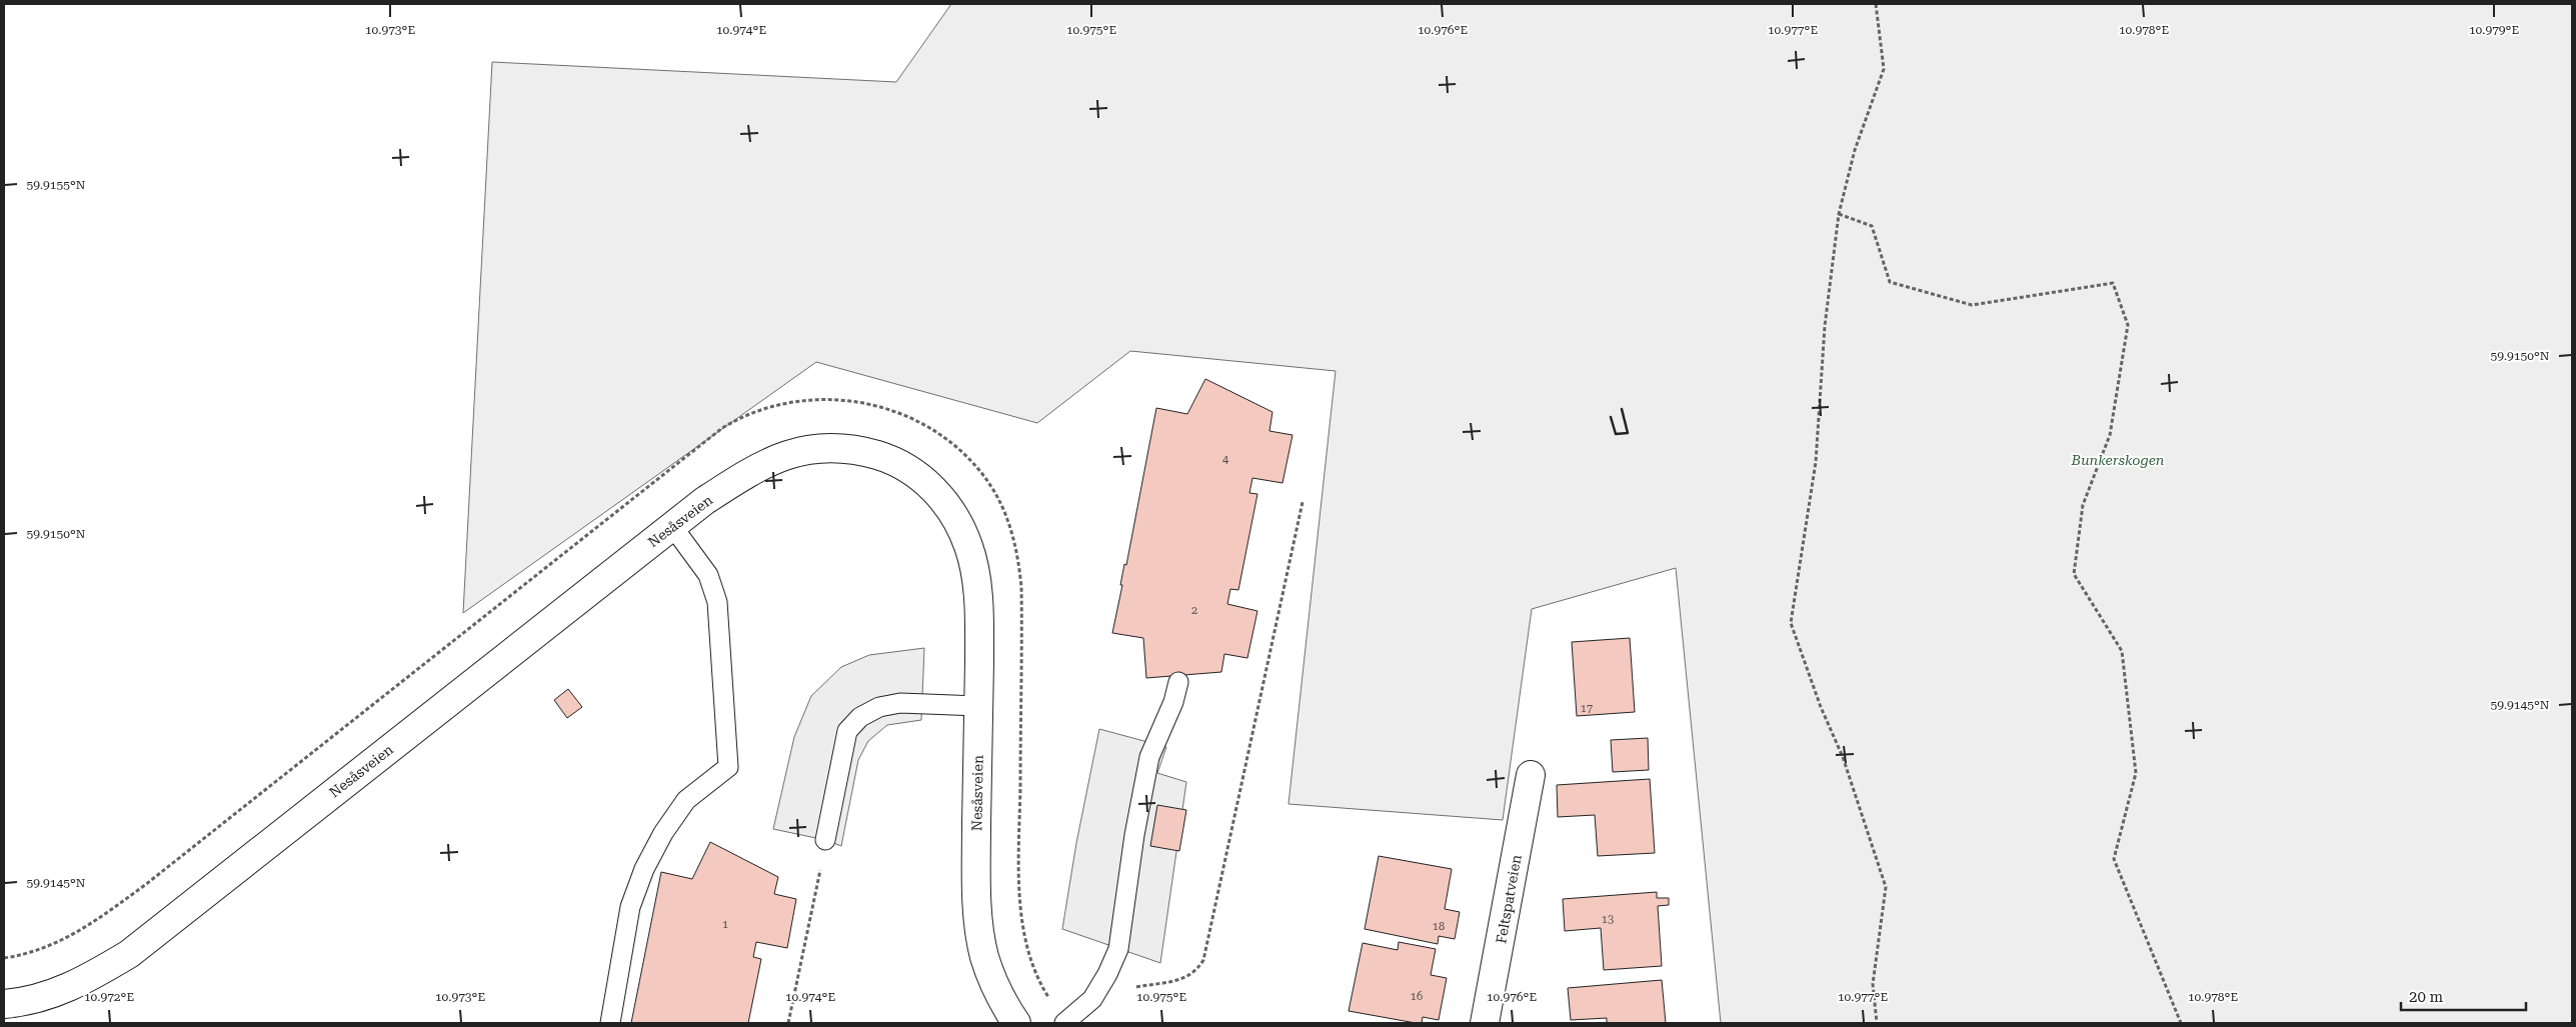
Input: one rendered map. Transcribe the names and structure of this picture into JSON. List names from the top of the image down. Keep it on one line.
{"streets":{"street":["Nesåsveien","Feltspatveien"]},"parks":["Bunkerskogen"],"house_numbers":["4","2","17","13","1","18","16"],"scale_bar":"20 m","coordinates":["10.973°E","10.974°E","10.975°E","10.976°E","10.977°E","10.978°E","10.979°E","59.9155°N","59.9150°N","59.9145°N","10.972°E"]}
